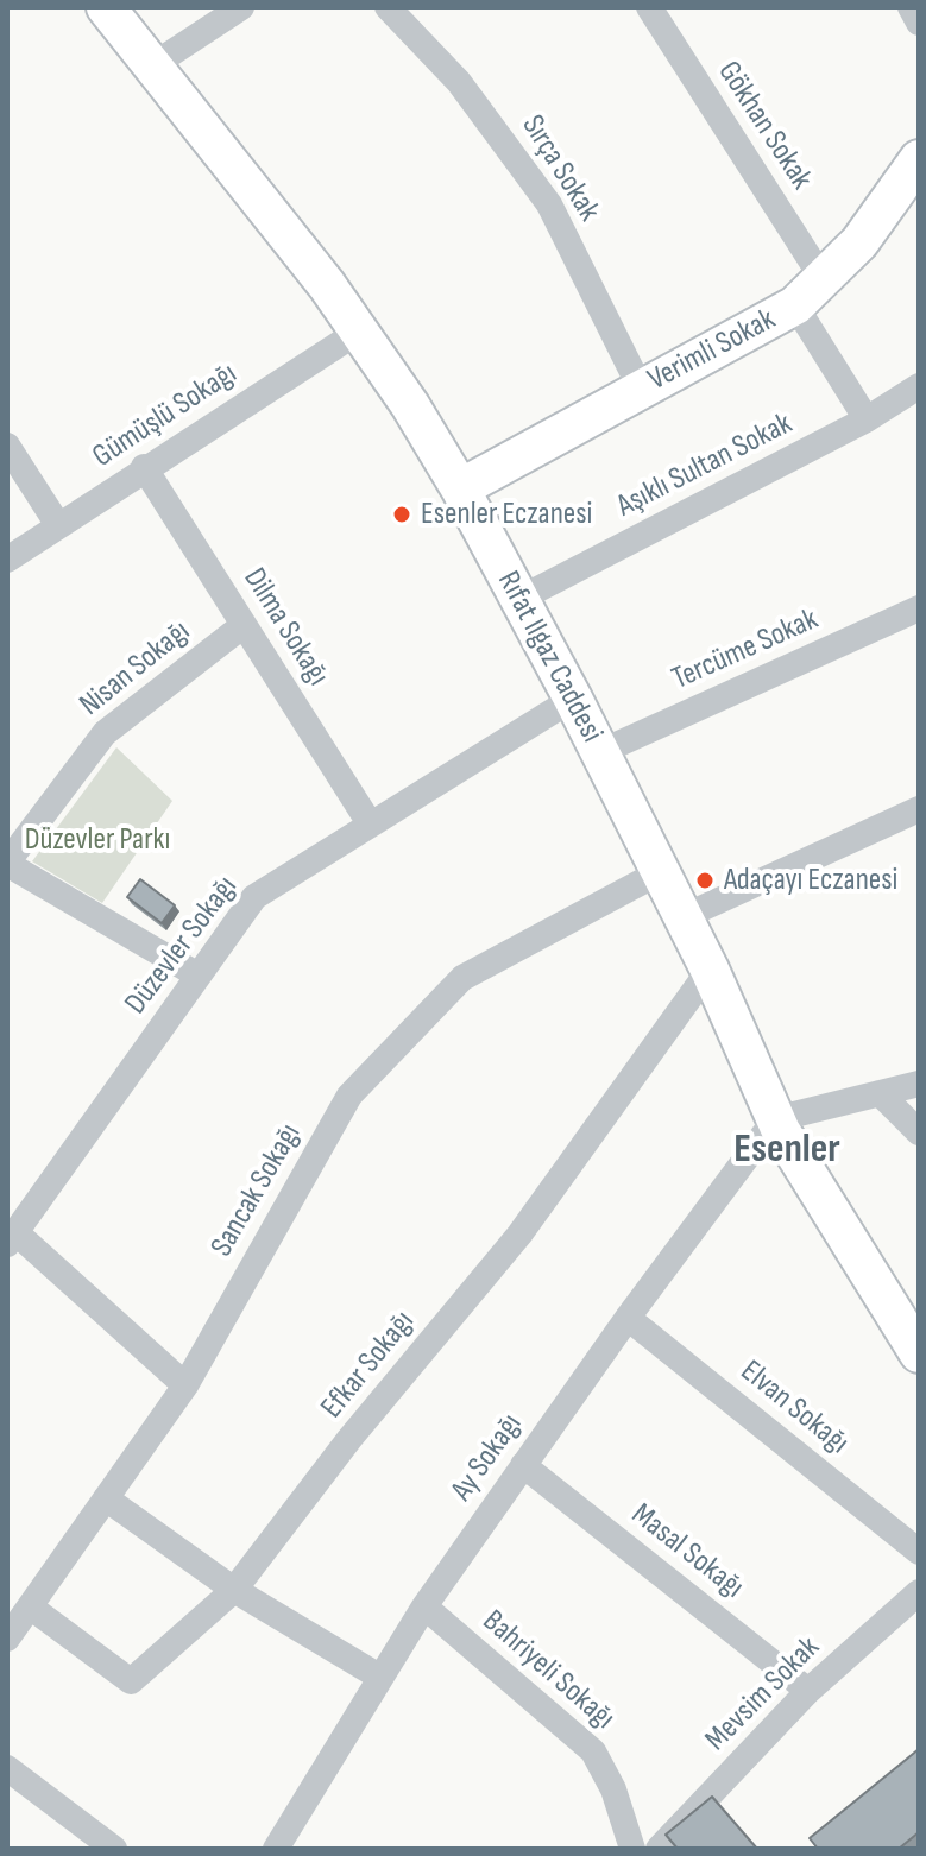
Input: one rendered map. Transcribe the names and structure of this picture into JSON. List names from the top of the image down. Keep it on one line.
{"streets":{"street":["Gökhan Sokak","Sırça Sokak","Verimli Sokak","Gümüşlü Sokağı","Aşıklı Sultan Sokak","Dilma Sokağı","Tercüme Sokak","Rıfat Ilgaz Caddesi","Nisan Sokağı","Düzevler Sokağı","Sancak Sokağı","Efkar Sokağı","Elvan Sokağı","Ay Sokağı","Masal Sokağı","Bahriyeli Sokağı","Mevsim Sokak"]},"crossings":[["Gökhan Sokak","Verimli Sokak"],["Sırça Sokak","Verimli Sokak"],["Verimli Sokak","Rıfat Ilgaz Caddesi"],["Gümüşlü Sokağı","Dilma Sokağı"],["Gümüşlü Sokağı","Rıfat Ilgaz Caddesi"],["Aşıklı Sultan Sokak","Rıfat Ilgaz Caddesi"],["Dilma Sokağı","Nisan Sokağı"],["Dilma Sokağı","Düzevler Sokağı"],["Tercüme Sokak","Rıfat Ilgaz Caddesi"],["Rıfat Ilgaz Caddesi","Düzevler Sokağı"],["Rıfat Ilgaz Caddesi","Sancak Sokağı"],["Rıfat Ilgaz Caddesi","Efkar Sokağı"],["Rıfat Ilgaz Caddesi","Ay Sokağı"],["Sancak Sokağı","Efkar Sokağı"],["Elvan Sokağı","Ay Sokağı"],["Ay Sokağı","Masal Sokağı"],["Ay Sokağı","Bahriyeli Sokağı"],["Masal Sokağı","Mevsim Sokak"]],"districts":["Esenler"],"parks":["Düzevler Parkı"],"places":["Esenler Eczanesi","Adaçayı Eczanesi"]}
